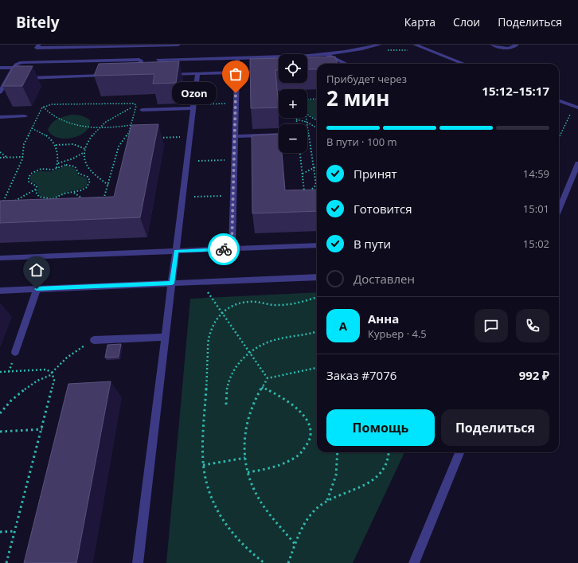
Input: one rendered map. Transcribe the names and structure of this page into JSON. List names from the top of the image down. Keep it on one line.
{"places":["Ozon"],"page":{"header":"Bitely","nav":["Карта","Слои","Поделиться"],"map_buttons":["+","−"],"heading":["2 мин","Прибудет через","15:12–15:17"],"panel":["Анна","Курьер · 4.5","Заказ #7076","992 ₽"],"bubble":"Ozon","bar":"В пути · 100 m","list":[["Принят","14:59"],["Готовится","15:01"],["В пути","15:02"],"Доставлен"],"round":"А","buttons":["Помощь","Поделиться"]}}
